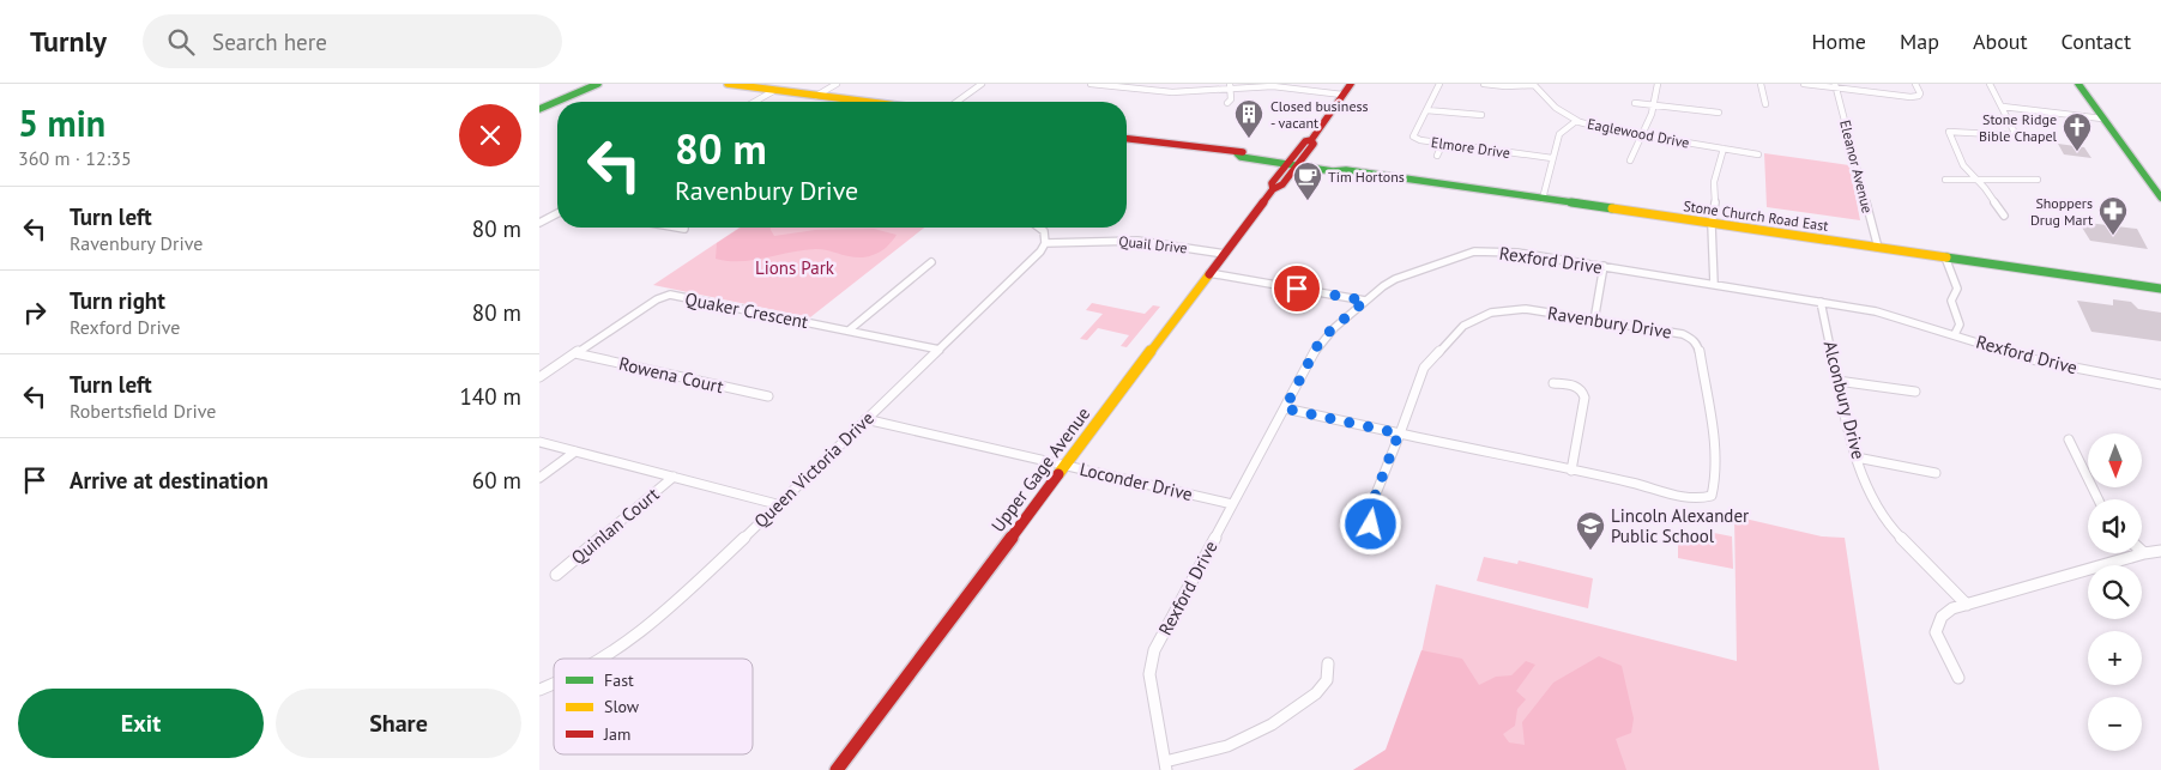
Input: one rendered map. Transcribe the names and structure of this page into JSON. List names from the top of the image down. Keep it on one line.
{"streets":{"main road":["Stone Church Road East","Upper Gage Avenue"],"street":["Eaglewood Drive","Elmore Drive","Eleanor Avenue","Quail Drive","Rexford Drive","Quaker Crescent","Ravenbury Drive","Rowena Court","Alconbury Drive","Queen Victoria Drive","Loconder Drive","Quinlan Court"]},"crossings":[["Eleanor Avenue","Stone Church Road East"],["Stone Church Road East","Upper Gage Avenue"],["Quail Drive","Queen Victoria Drive"],["Quail Drive","Upper Gage Avenue"],["Rexford Drive","Ravenbury Drive"],["Rexford Drive","Alconbury Drive"],["Rexford Drive","Loconder Drive"],["Quaker Crescent","Rowena Court"],["Quaker Crescent","Queen Victoria Drive"],["Queen Victoria Drive","Loconder Drive"],["Upper Gage Avenue","Loconder Drive"]],"parks":["Lions Park"],"places":{"building":["Closed business - vacant"],"church":["Stone Ridge Bible Chapel"],"cafe":["Tim Hortons"],"pharmacy":["Shoppers Drug Mart"],"school or university":["Lincoln Alexander Public School"]},"legend":["Fast","Slow","Jam"],"north":"bottom","page":{"header":"Turnly","search":"Search here","nav":["Home","Map","About","Contact"],"heading":["5 min","360 m · 12:35"],"turn":["80 m","Ravenbury Drive"],"list":[{"name":"Turn left","note":"Ravenbury Drive","value":"80 m"},{"name":"Turn right","note":"Rexford Drive","value":"80 m"},{"name":"Turn left","note":"Robertsfield Drive","value":"140 m"},{"name":"Arrive at destination","value":"60 m"}],"map_buttons":["+","−"],"buttons":["Exit","Share"]}}
